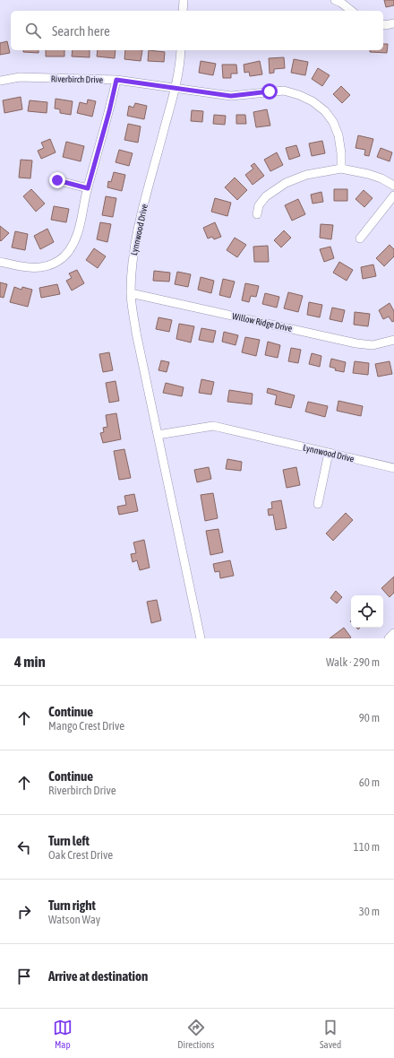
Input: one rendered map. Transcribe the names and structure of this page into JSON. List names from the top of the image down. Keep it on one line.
{"streets":{"street":["Riverbirch Drive","Lynnwood Drive","Willow Ridge Drive"]},"crossings":[["Riverbirch Drive","Lynnwood Drive"],["Lynnwood Drive","Willow Ridge Drive"]],"page":{"search":"Search here","heading":["4 min","Walk · 290 m"],"list":[["Continue","Mango Crest Drive","90 m"],["Continue","Riverbirch Drive","60 m"],["Turn left","Oak Crest Drive","110 m"],["Turn right","Watson Way","30 m"],"Arrive at destination"],"nav":["Map","Directions","Saved"]}}
